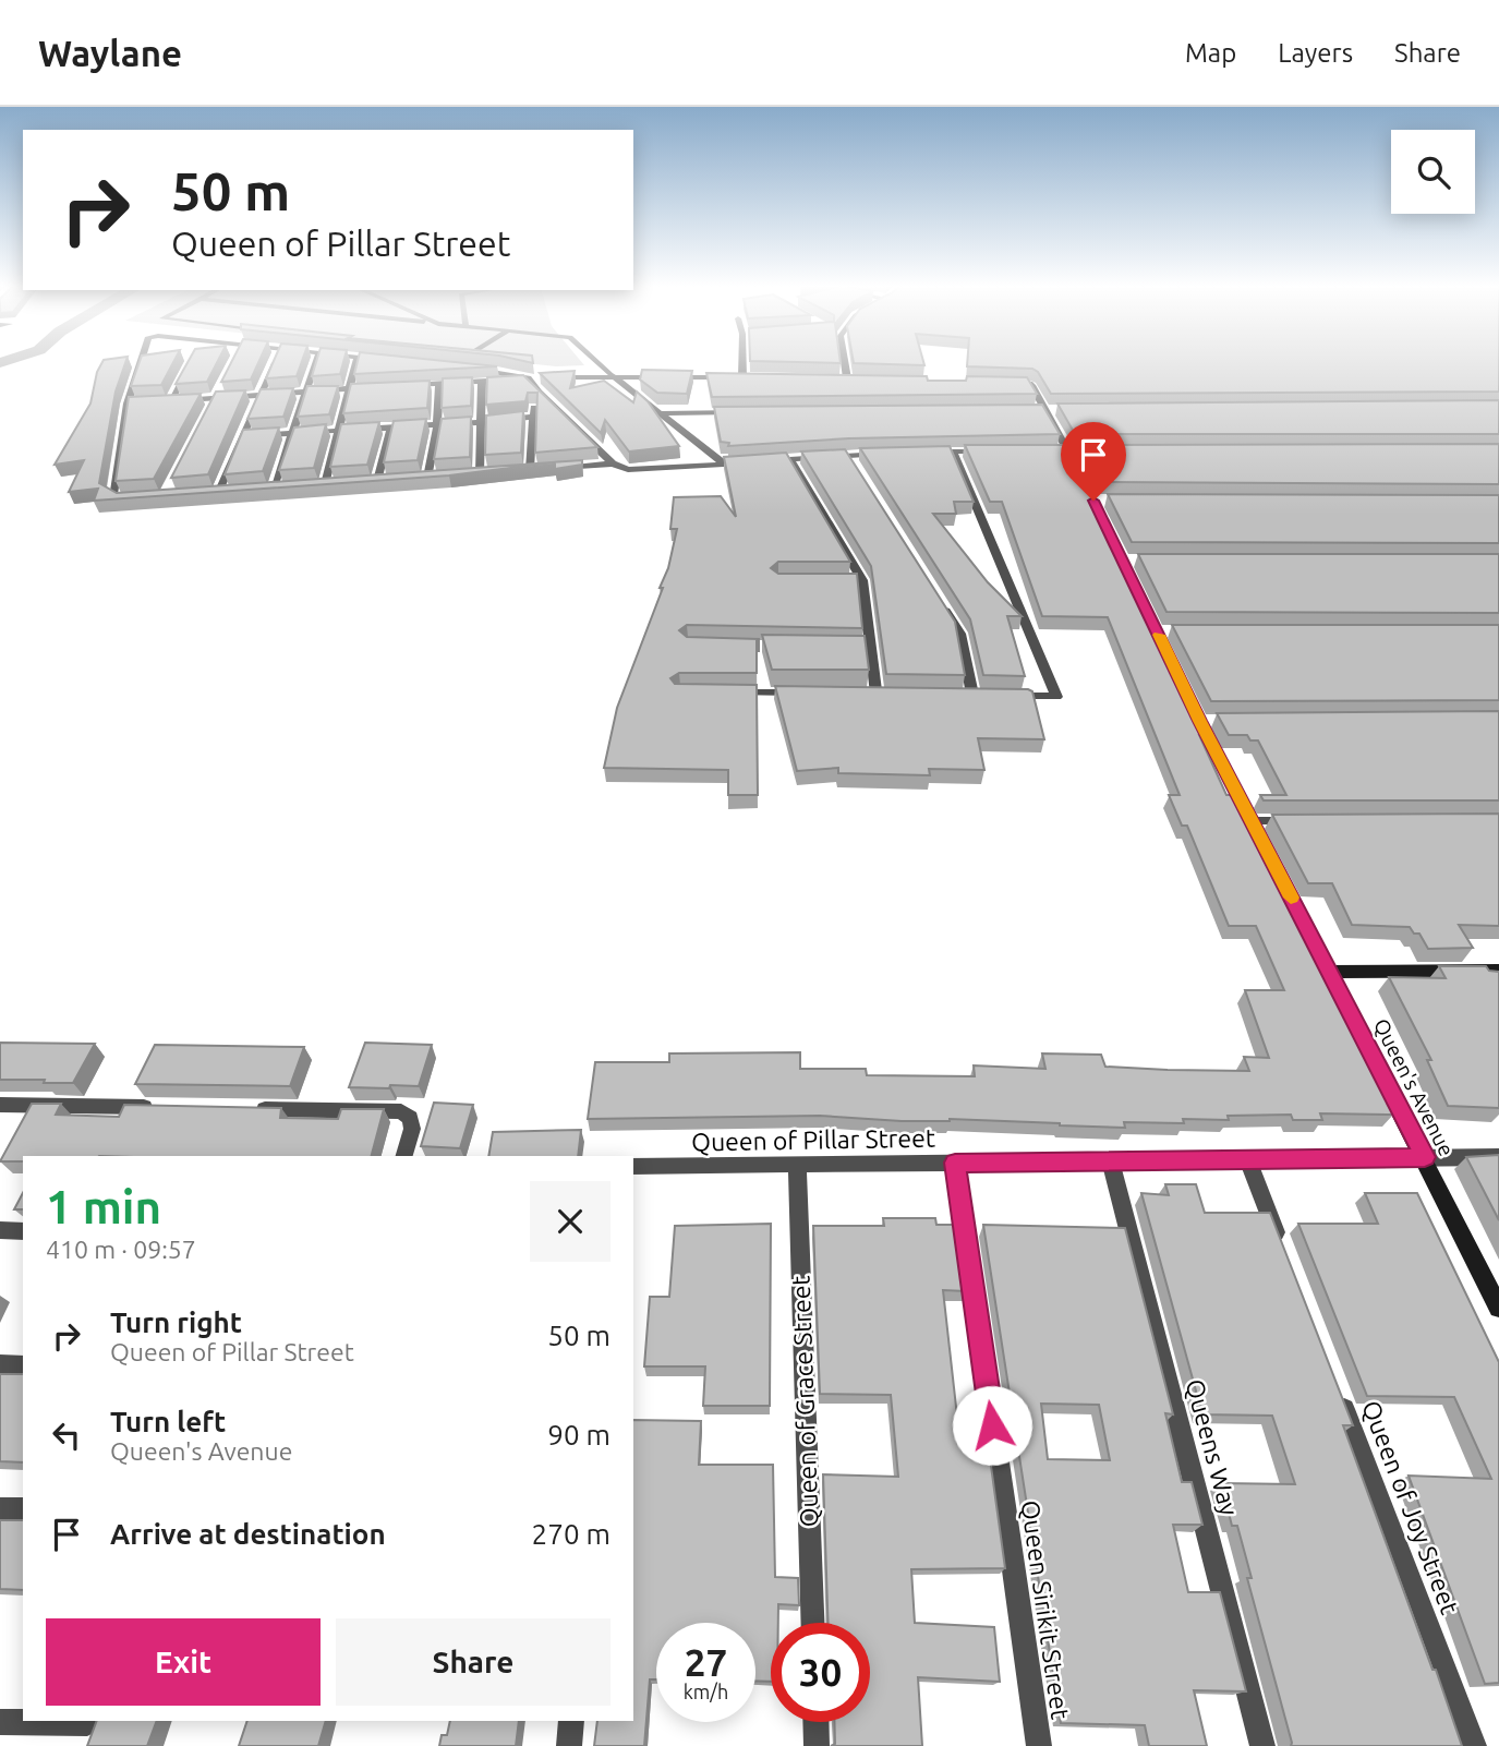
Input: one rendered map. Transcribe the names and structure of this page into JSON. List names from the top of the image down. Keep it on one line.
{"streets":{"street":["Queen's Avenue","Queen of Pillar Street","Queen of Grace Street","Queens Way","Queen of Joy Street","Queen Sirikit Street"]},"crossings":[["Queen's Avenue","Queen of Pillar Street"],["Queen of Pillar Street","Queen of Grace Street"],["Queen of Pillar Street","Queens Way"],["Queen of Pillar Street","Queen Sirikit Street"]],"page":{"header":"Waylane","nav":["Map","Layers","Share"],"turn":["50 m","Queen of Pillar Street"],"heading":["1 min","410 m · 09:57"],"list":[{"name":"Turn right","note":"Queen of Pillar Street","value":"50 m"},{"name":"Turn left","note":"Queen's Avenue","value":"90 m"},{"name":"Arrive at destination","value":"270 m"}],"buttons":["Exit","Share"],"speed":"27 km/h","limit":"30"}}
